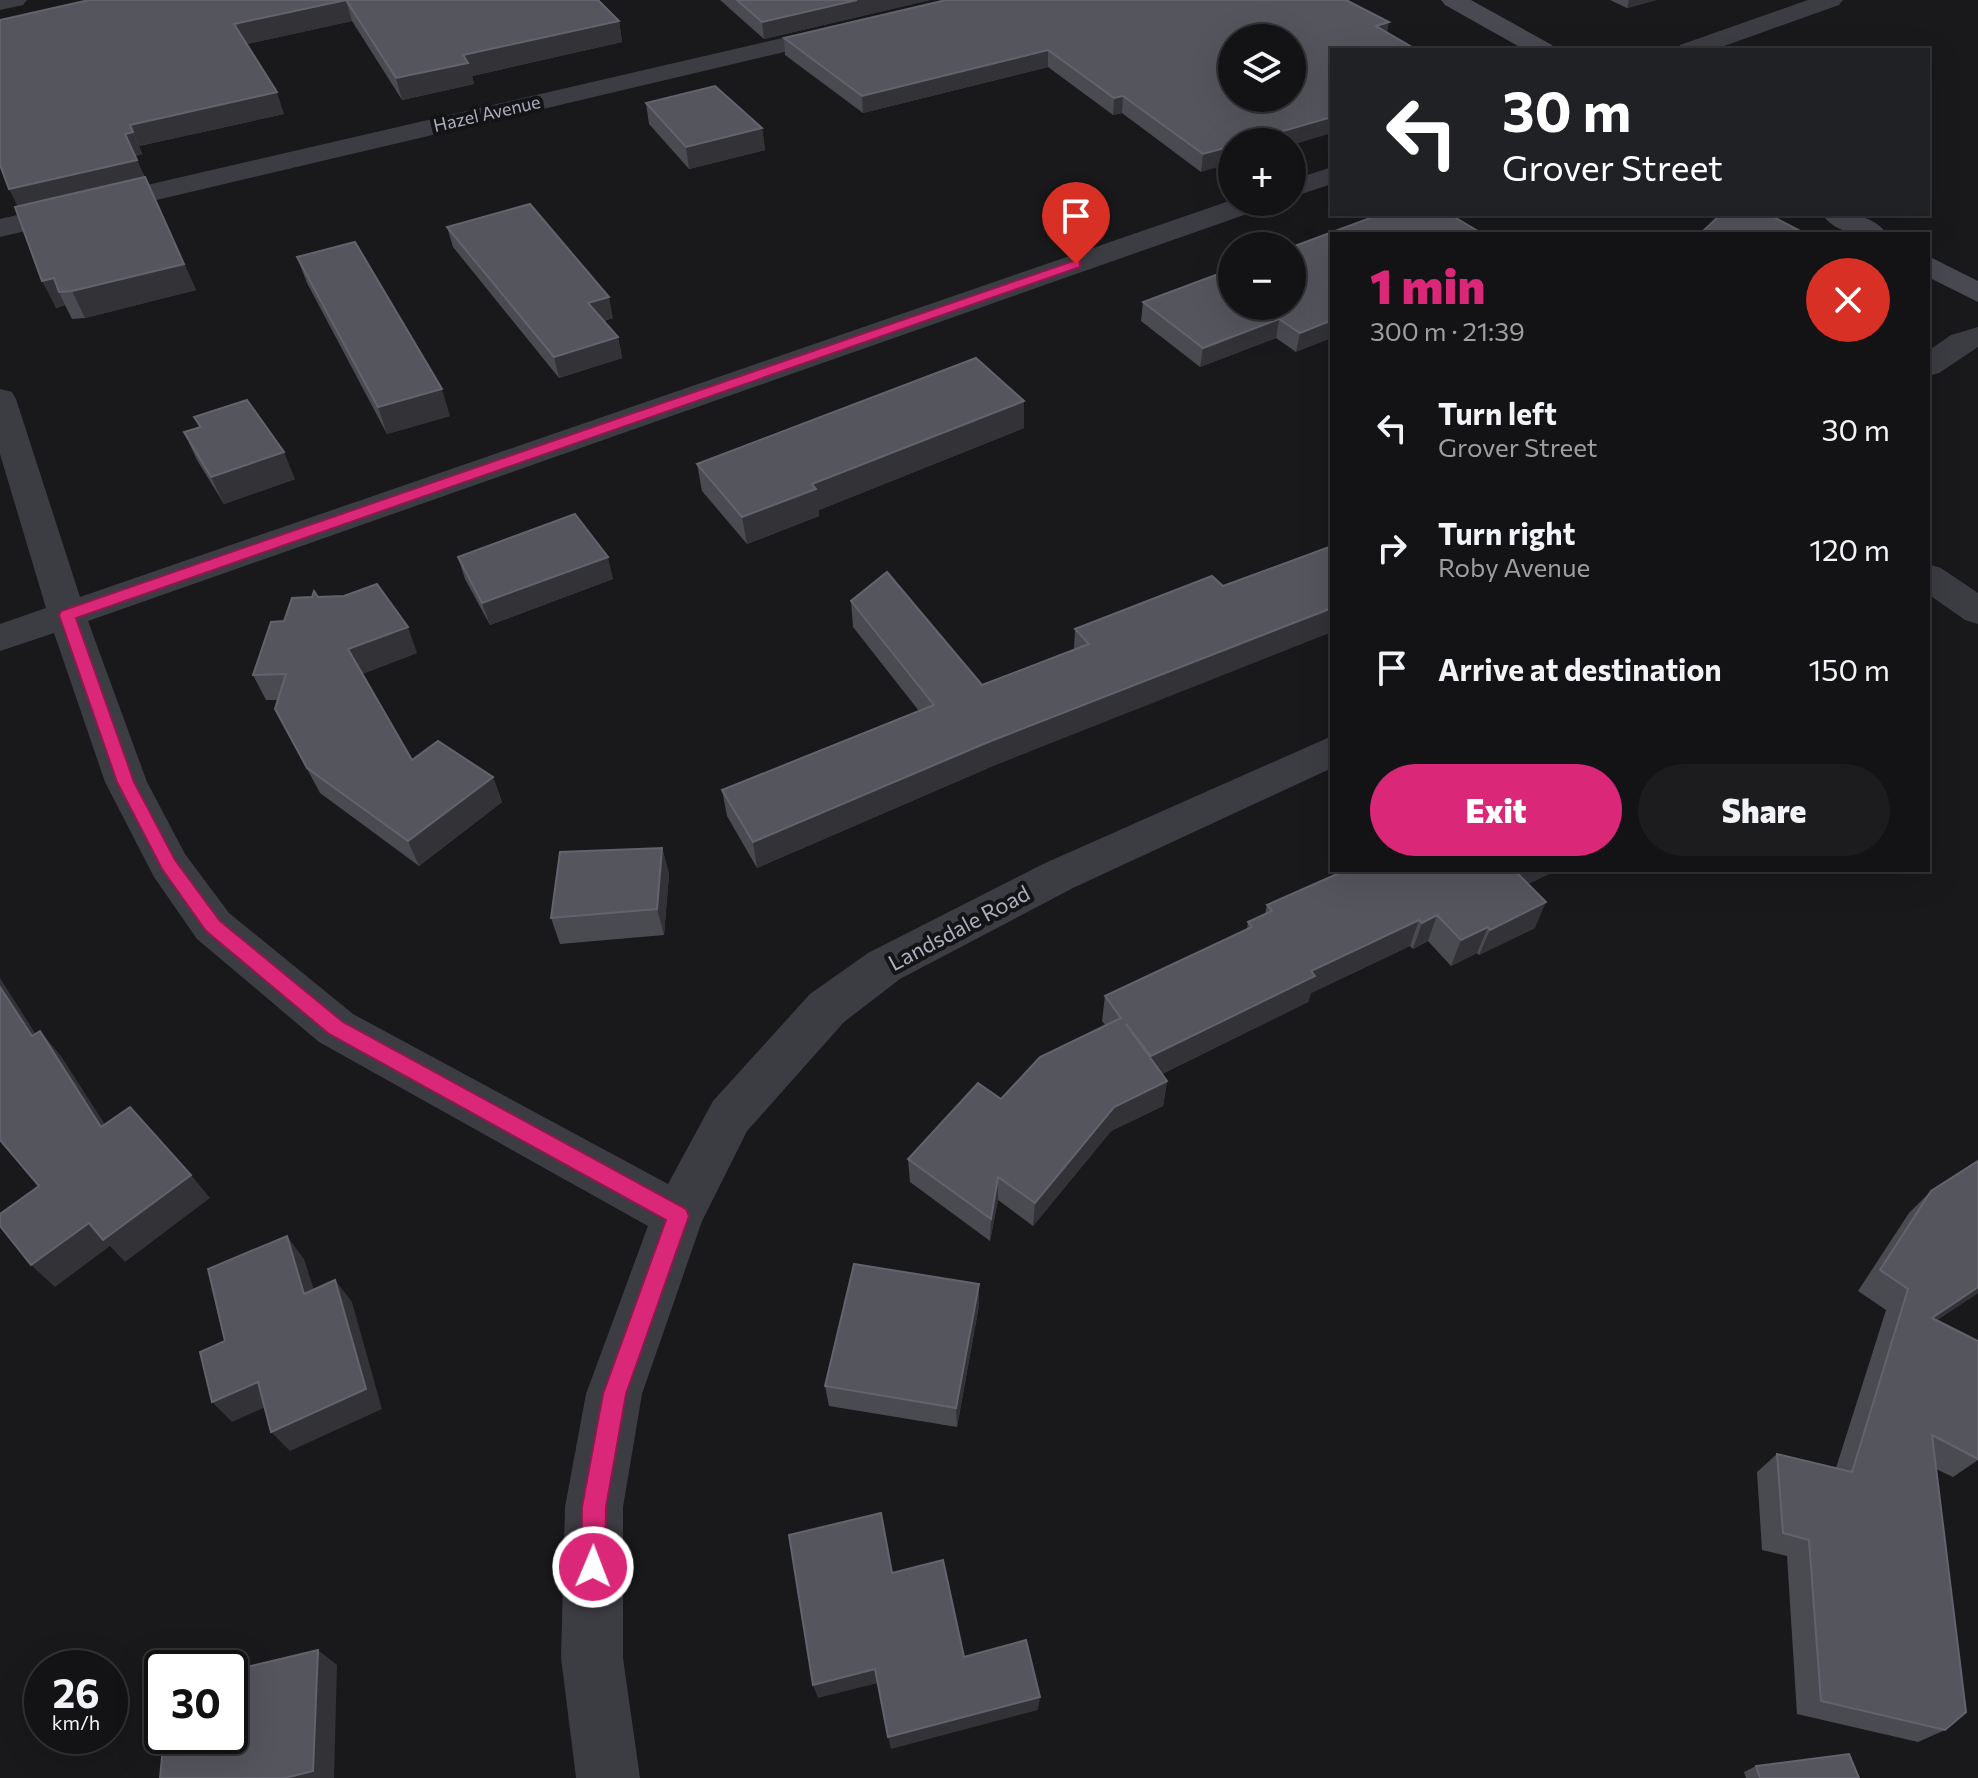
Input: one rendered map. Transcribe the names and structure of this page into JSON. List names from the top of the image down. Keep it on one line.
{"streets":{"street":["Hazel Avenue","Landsdale Road"]},"page":{"map_buttons":["+","−"],"turn":["30 m","Grover Street"],"heading":["1 min","300 m · 21:39"],"list":[{"name":"Turn left","note":"Grover Street","value":"30 m"},{"name":"Turn right","note":"Roby Avenue","value":"120 m"},{"name":"Arrive at destination","value":"150 m"}],"buttons":["Exit","Share"],"speed":"26 km/h","limit":"30"}}
